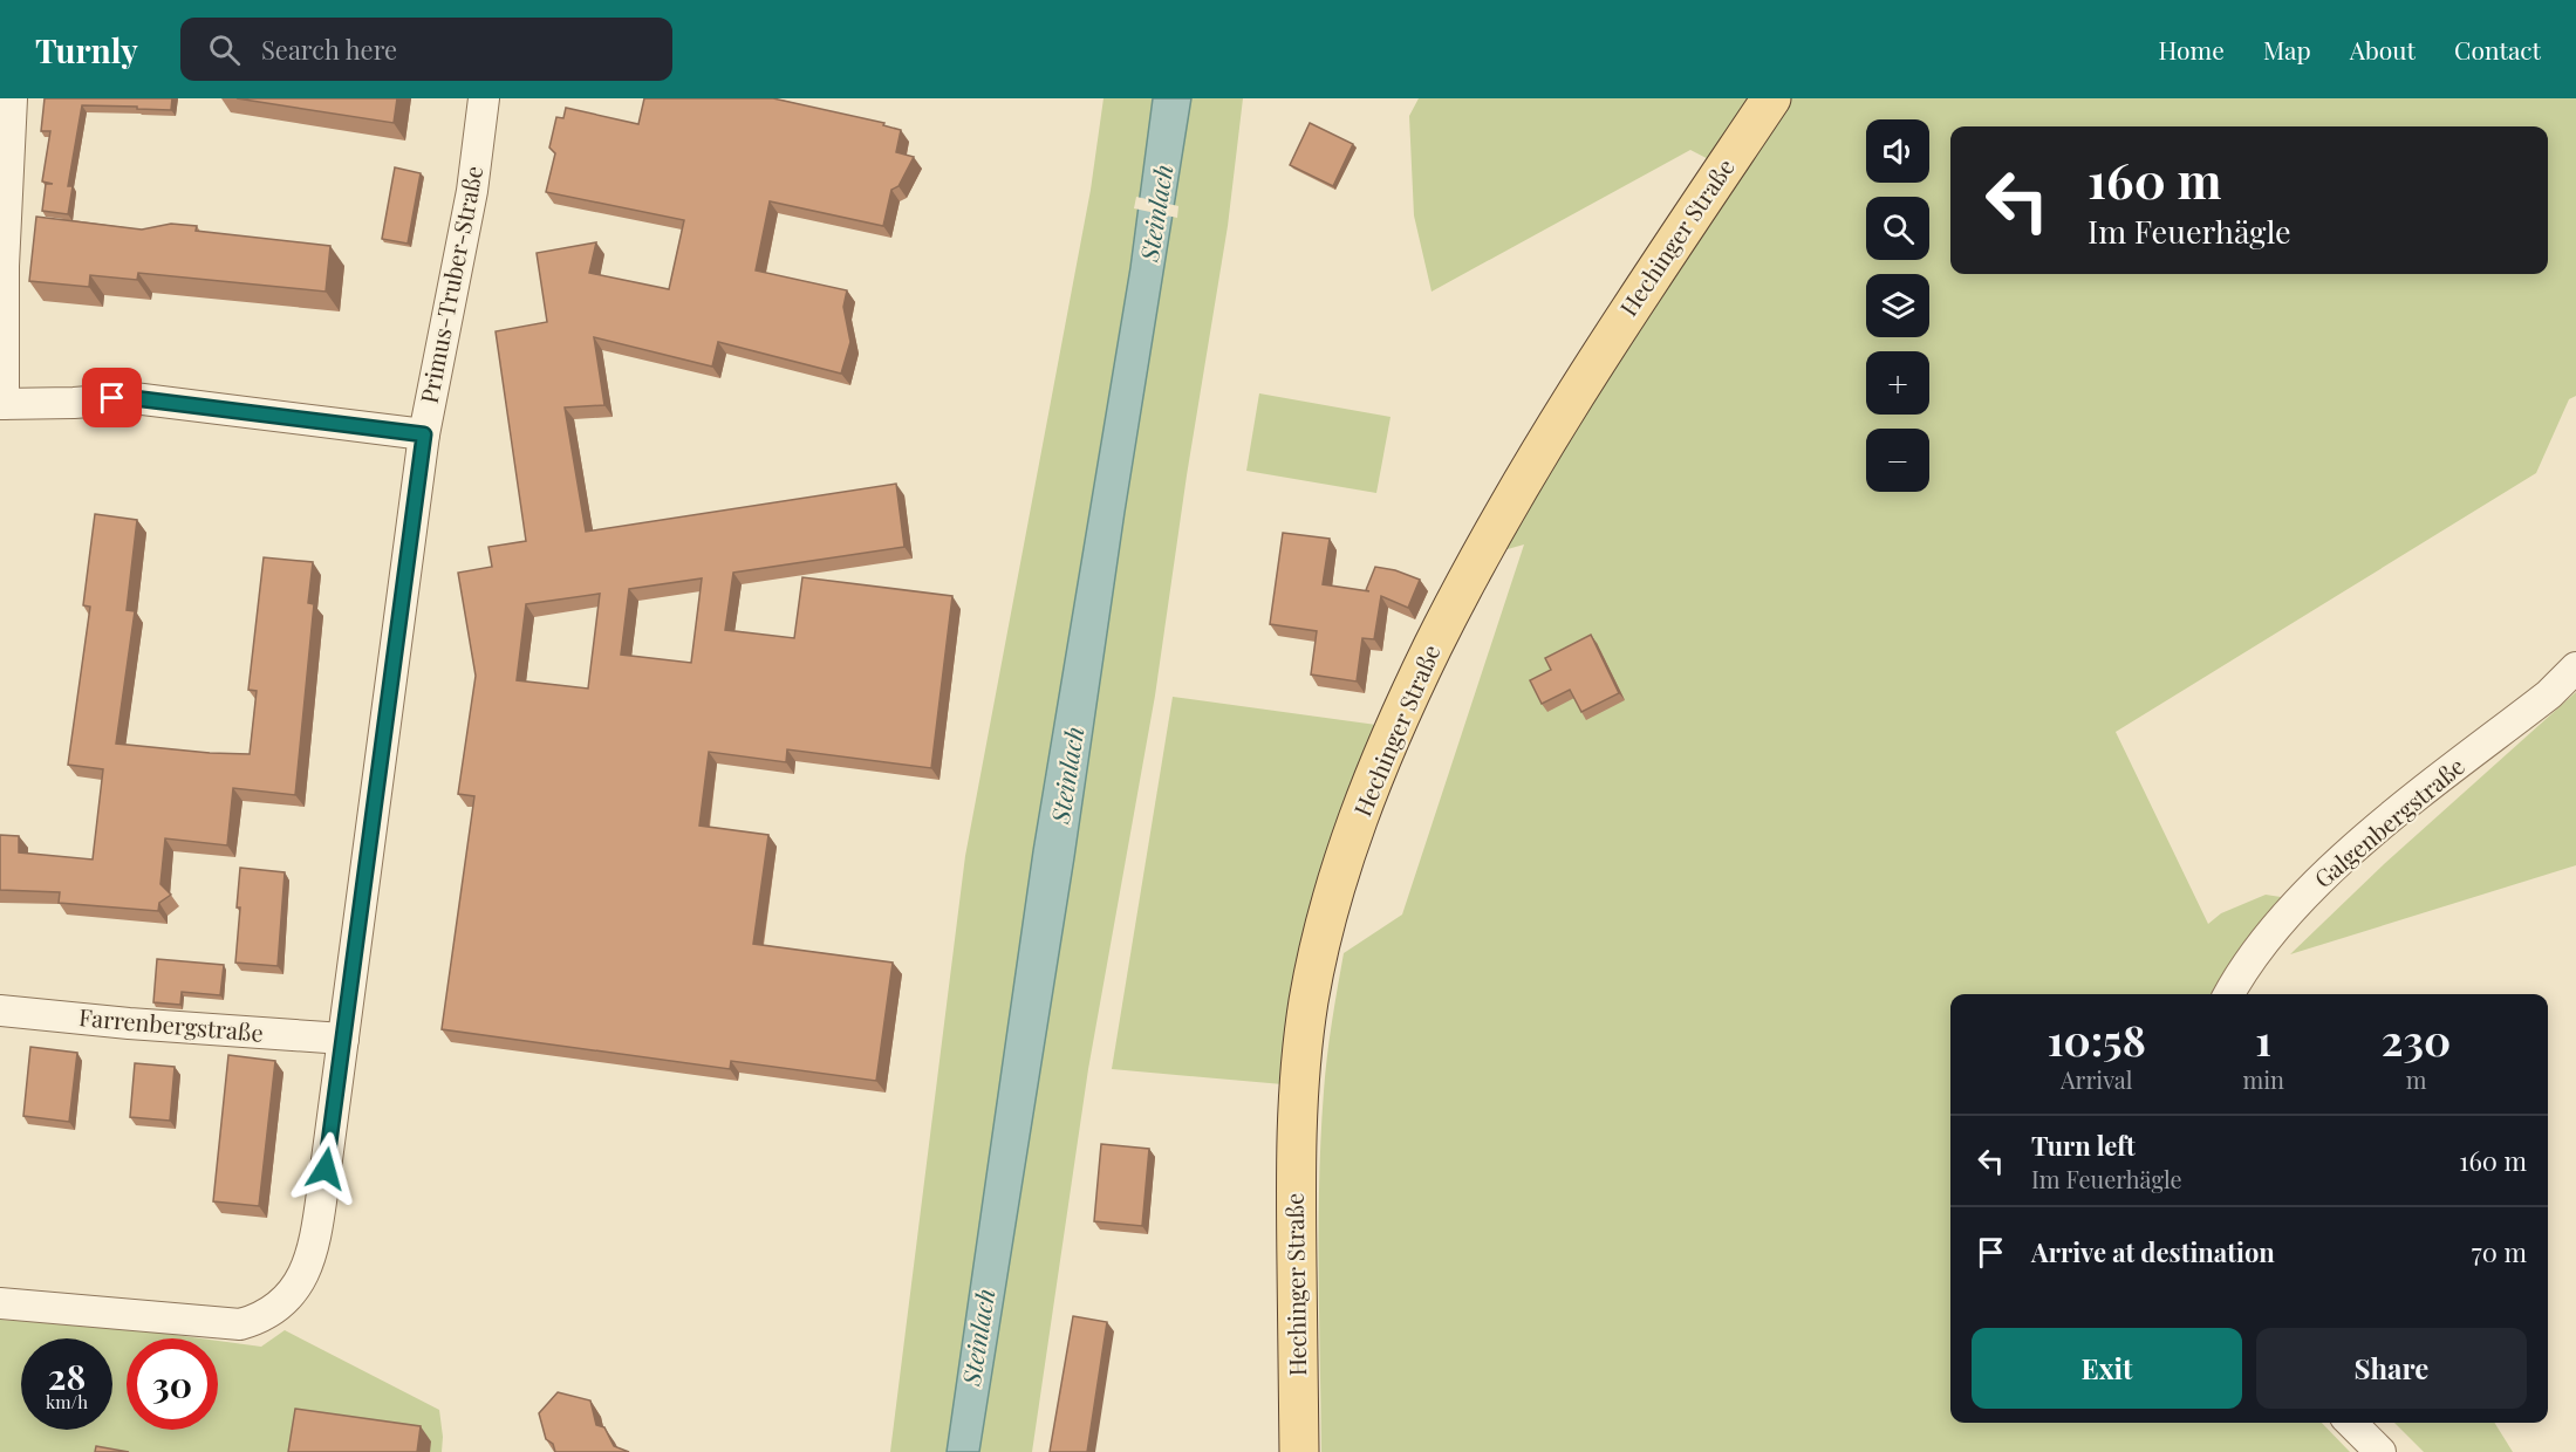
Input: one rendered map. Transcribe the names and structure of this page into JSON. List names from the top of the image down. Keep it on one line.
{"streets":{"main road":["Hechinger Straße"],"street":["Primus-Truber-Straße","Galgenbergstraße","Farrenbergstraße"]},"crossings":[["Primus-Truber-Straße","Farrenbergstraße"]],"water":["Steinlach"],"page":{"header":"Turnly","search":"Search here","nav":["Home","Map","About","Contact"],"map_buttons":["+","−"],"turn":["160 m","Im Feuerhägle"],"eta":["10:58","Arrival","1","min","230","m"],"list":[{"name":"Turn left","note":"Im Feuerhägle","value":"160 m"},{"name":"Arrive at destination","value":"70 m"}],"buttons":["Exit","Share"],"speed":"28 km/h","limit":"30"}}
